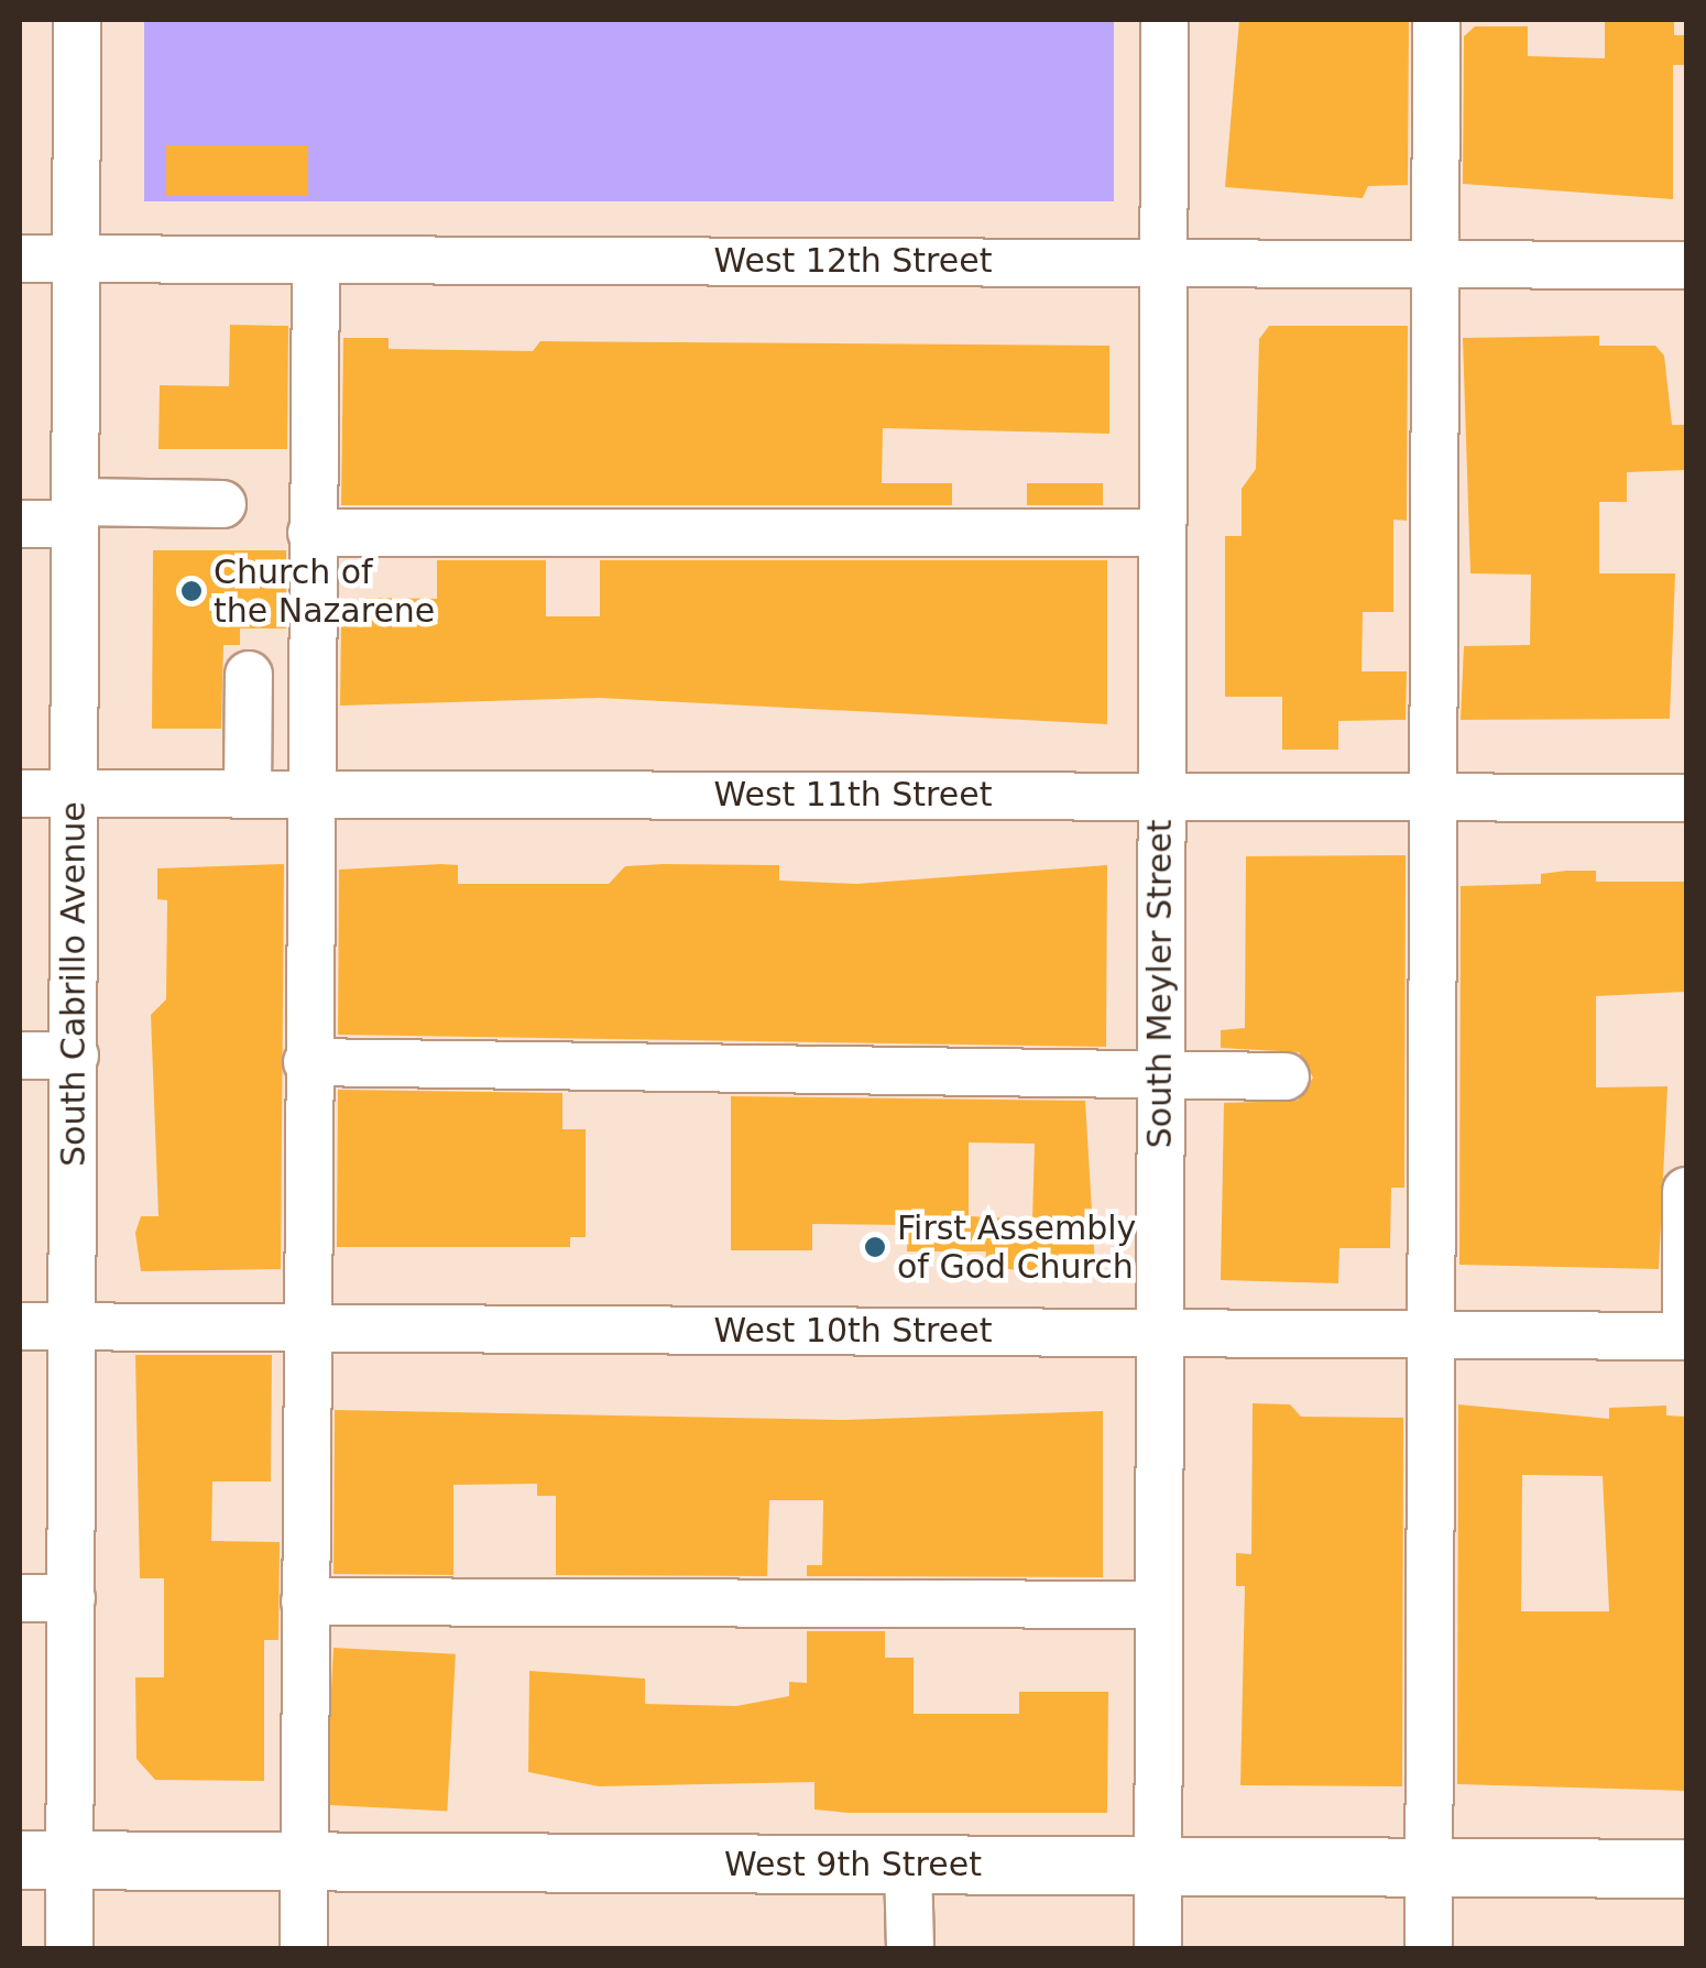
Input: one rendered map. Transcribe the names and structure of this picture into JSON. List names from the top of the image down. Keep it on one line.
{"streets":{"main road":["West 9th Street"],"street":["West 12th Street","West 11th Street","South Cabrillo Avenue","South Meyler Street","West 10th Street"]},"crossings":[["West 12th Street","South Cabrillo Avenue"],["West 12th Street","South Meyler Street"],["West 11th Street","South Cabrillo Avenue"],["West 11th Street","South Meyler Street"],["South Cabrillo Avenue","West 10th Street"],["South Cabrillo Avenue","West 9th Street"],["South Meyler Street","West 10th Street"],["South Meyler Street","West 9th Street"]],"places":["Church of the Nazarene","First Assembly of God Church"]}
